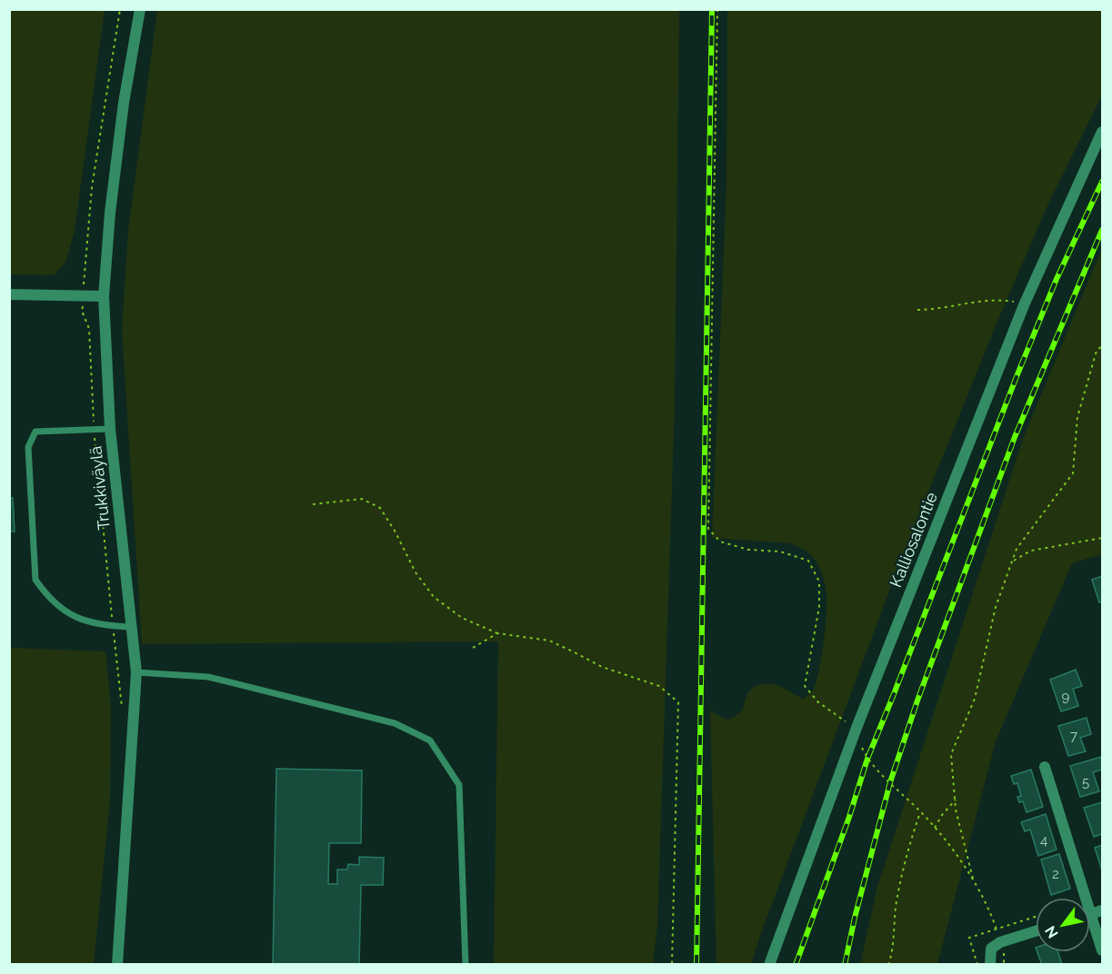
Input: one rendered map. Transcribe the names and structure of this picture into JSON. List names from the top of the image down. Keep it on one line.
{"streets":{"street":["Trukkiväylä","Kalliosalontie"]},"house_numbers":["9","7","5","4","2"],"north":"bottom left"}
